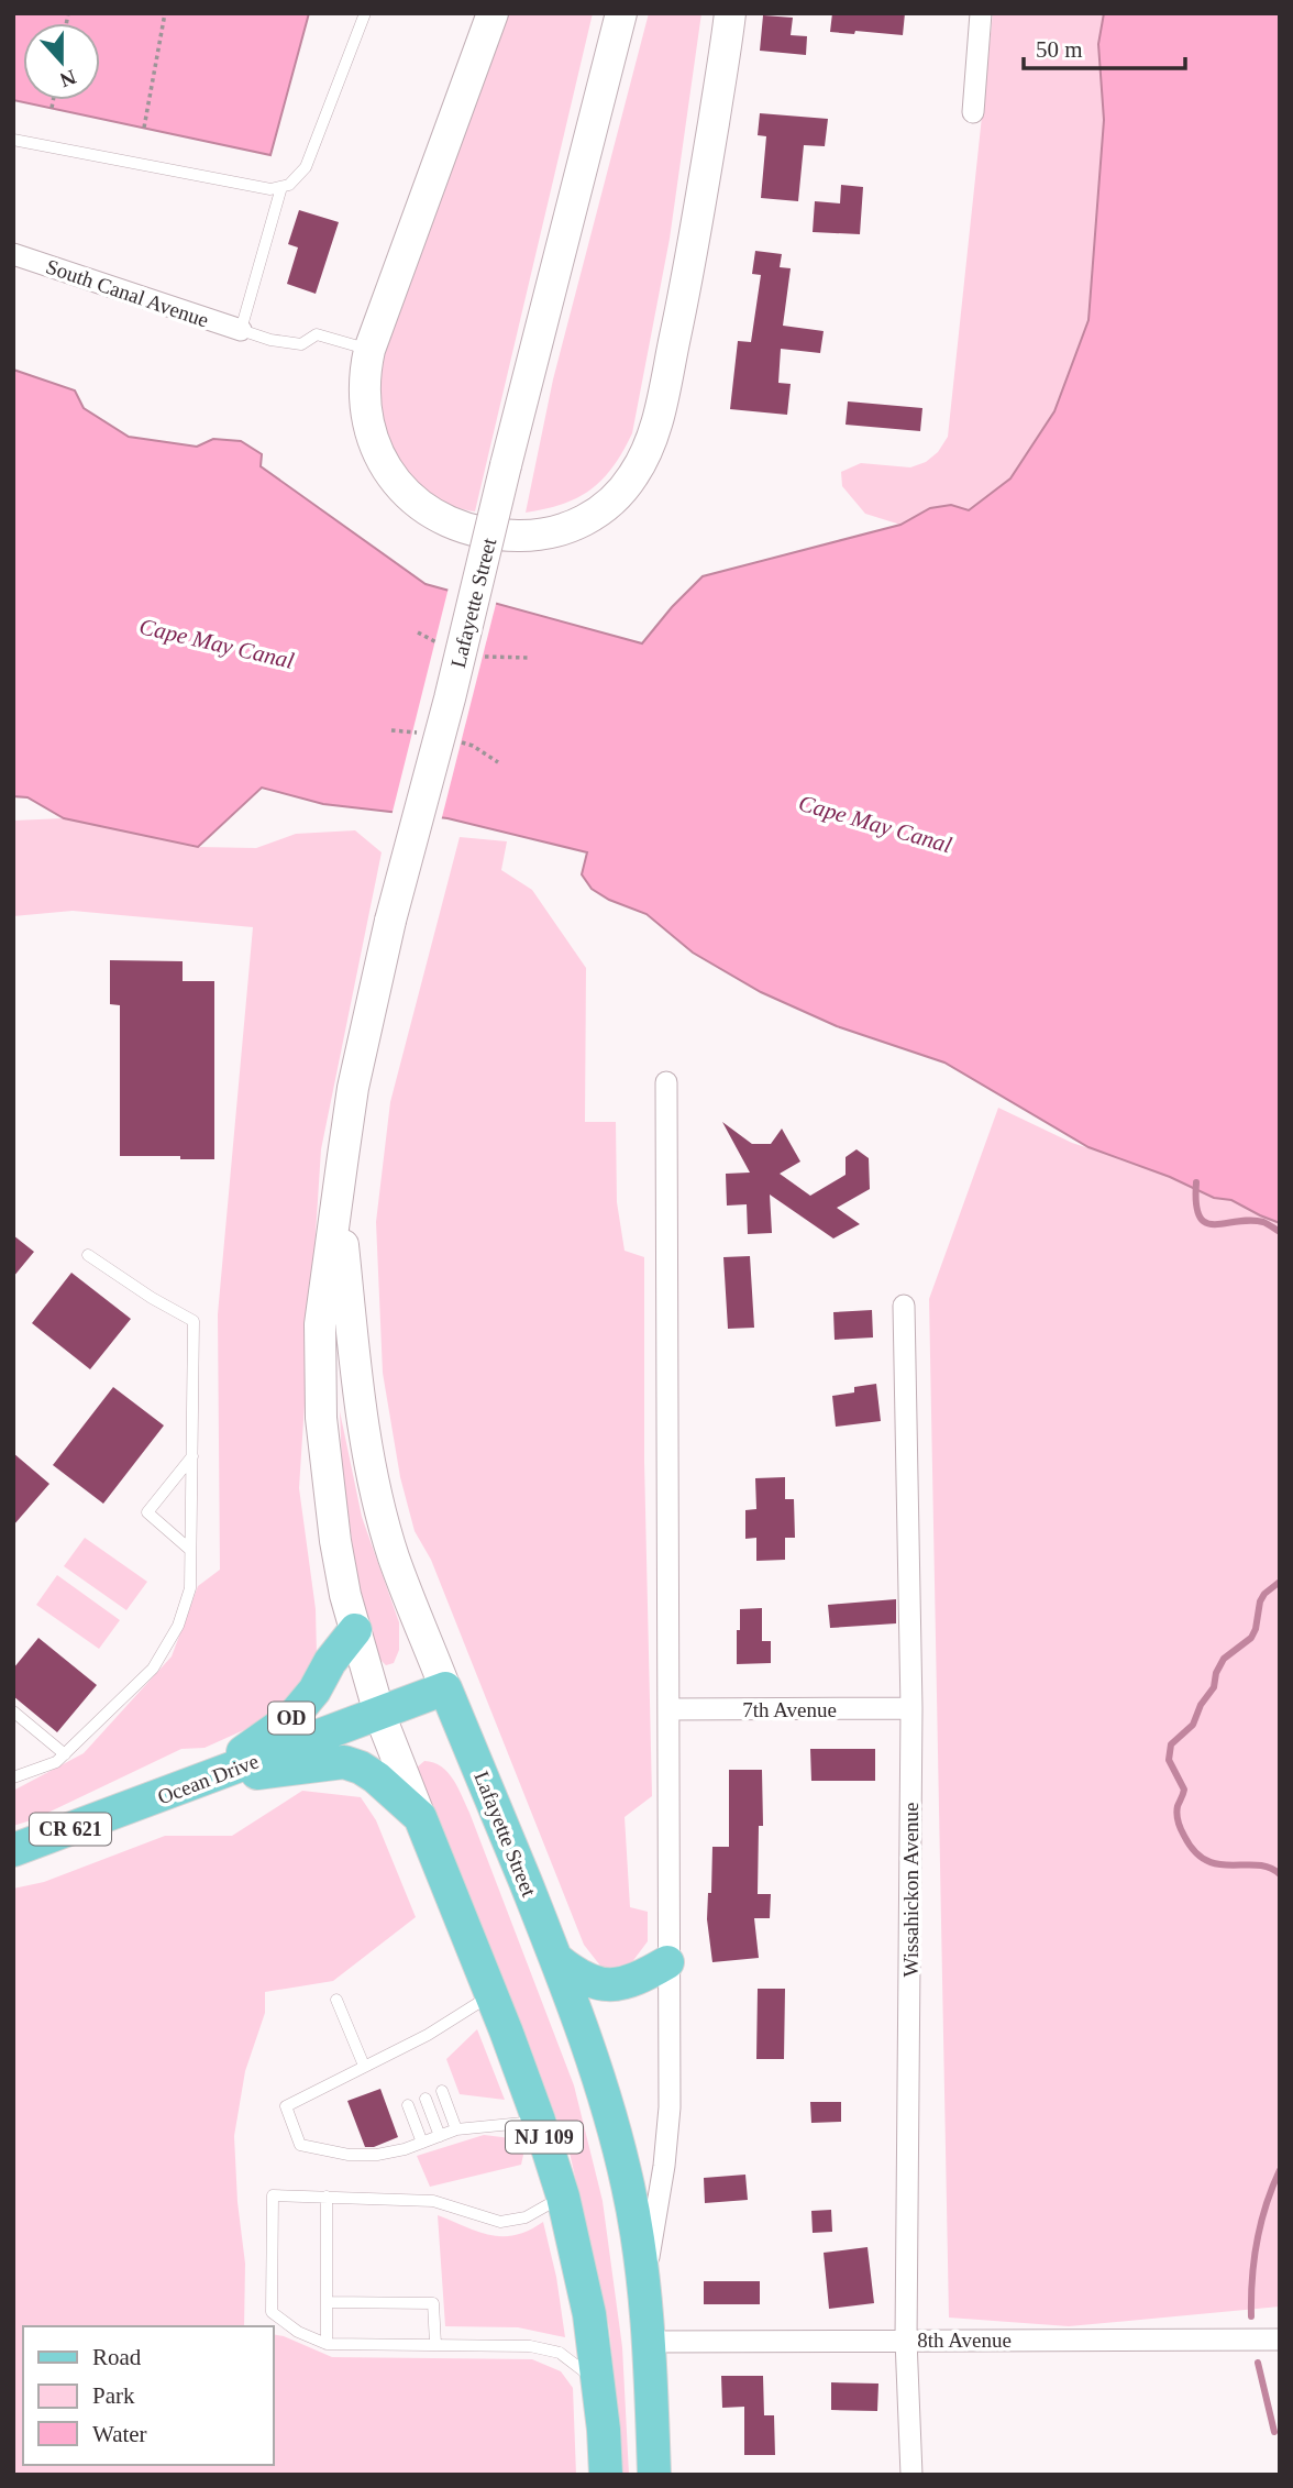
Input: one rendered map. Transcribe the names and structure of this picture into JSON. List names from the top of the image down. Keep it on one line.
{"streets":{"main road":["Lafayette Street","OD","Ocean Drive","CR 621","NJ 109"],"street":["South Canal Avenue","7th Avenue","Wissahickon Avenue","8th Avenue"]},"crossings":[["Lafayette Street","OD"],["Lafayette Street","Ocean Drive"],["Lafayette Street","8th Avenue"],["7th Avenue","Wissahickon Avenue"],["OD","Ocean Drive"],["Wissahickon Avenue","8th Avenue"]],"water":["Cape May Canal"],"legend":["Road","Park","Water"],"scale_bar":"50 m","north":"bottom"}
